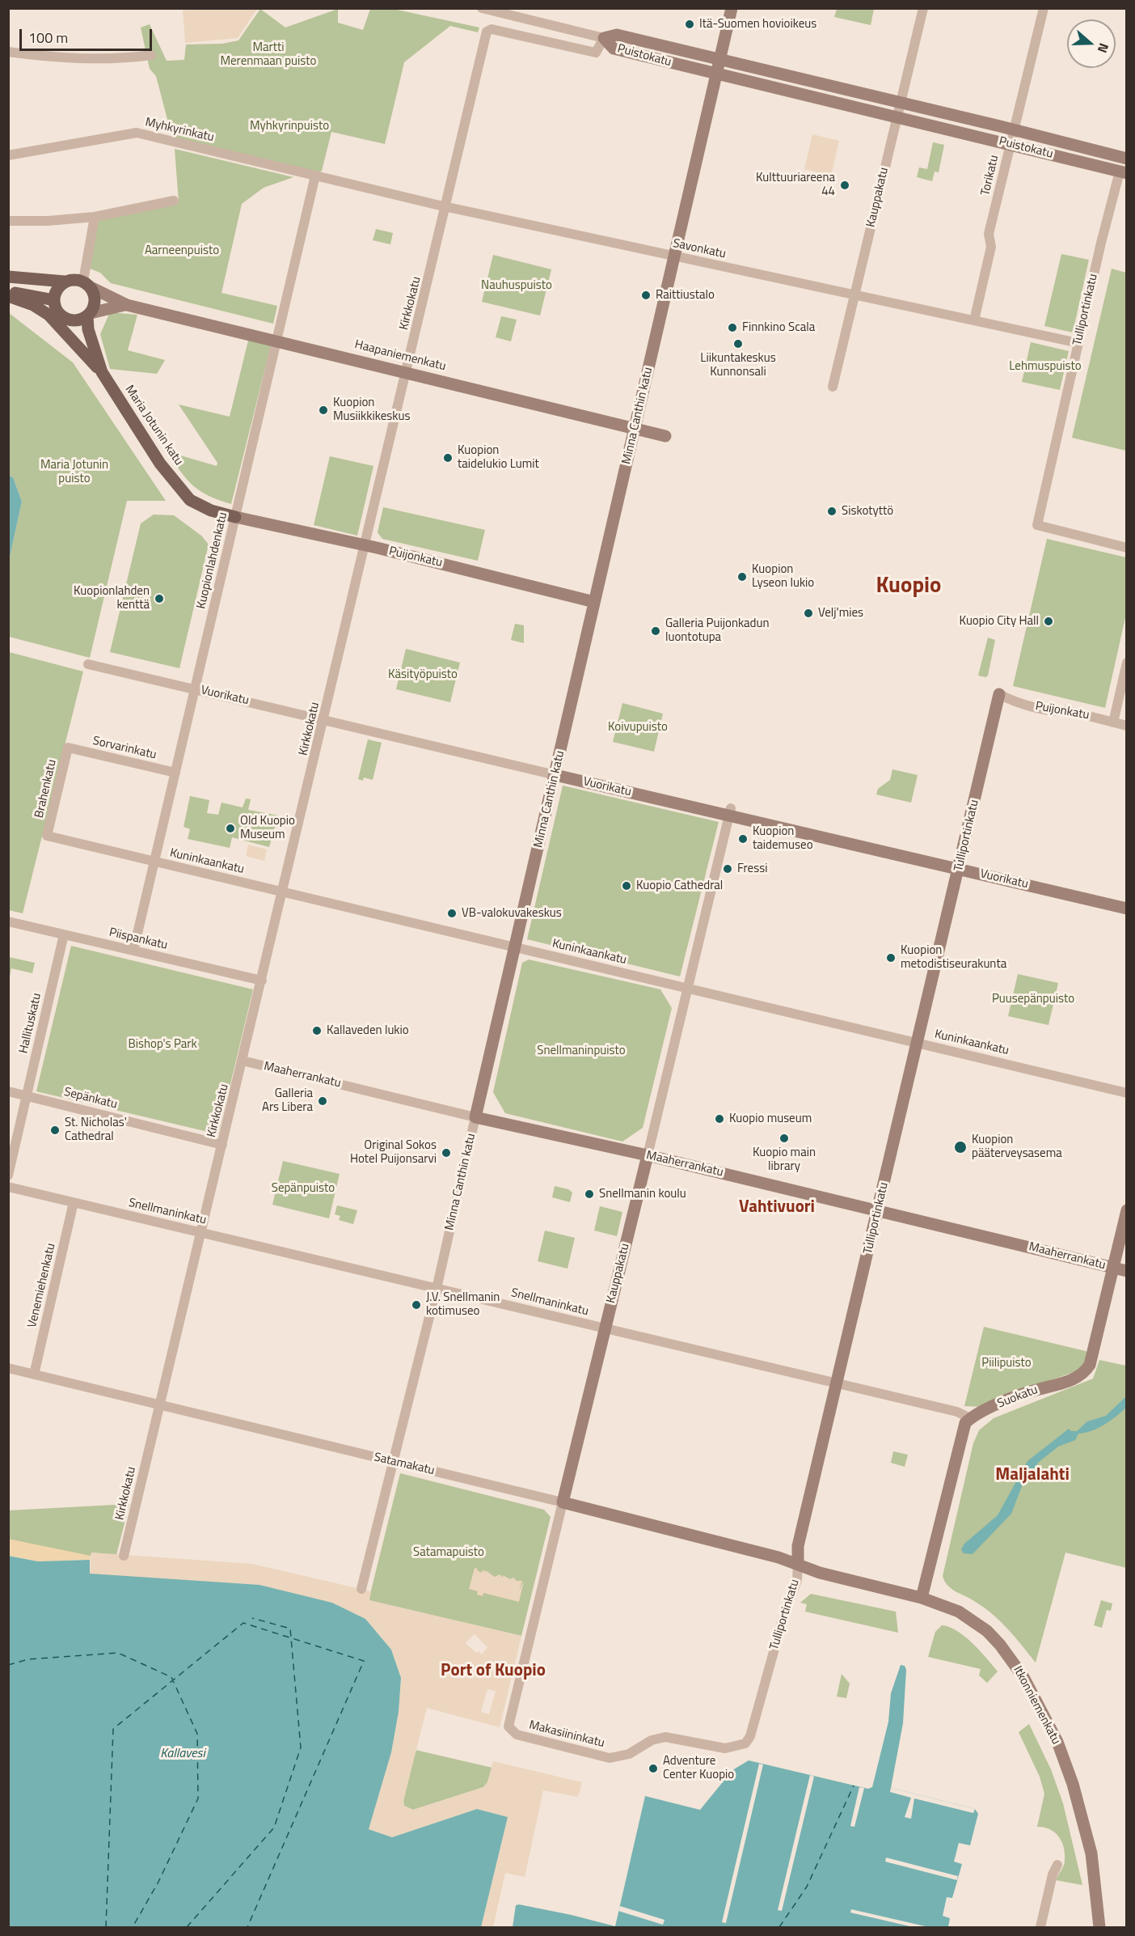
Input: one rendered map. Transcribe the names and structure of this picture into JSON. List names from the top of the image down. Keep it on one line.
{"streets":{"main road":["Puistokatu","Kauppakatu","Tulliportinkatu","Haapaniemenkatu","Minna Canthin katu","Maria Jotunin katu","Puijonkatu","Vuorikatu","Maaherrankatu","Suokatu","Satamakatu","Itkonniemenkatu"],"street":["Myhkyrinkatu","Torikatu","Savonkatu","Kirkkokatu","Kuopionlahdenkatu","Sorvarinkatu","Brahenkatu","Kuninkaankatu","Piispankatu","Hallituskatu","Sepänkatu","Snellmaninkatu","Venemiehenkatu","Makasiininkatu"]},"crossings":[["Puistokatu","Torikatu"],["Puistokatu","Kauppakatu"],["Puistokatu","Kirkkokatu"],["Puistokatu","Tulliportinkatu"],["Puistokatu","Minna Canthin katu"],["Myhkyrinkatu","Savonkatu"],["Myhkyrinkatu","Kuopionlahdenkatu"],["Torikatu","Savonkatu"],["Kauppakatu","Savonkatu"],["Kauppakatu","Vuorikatu"],["Kauppakatu","Kuninkaankatu"],["Kauppakatu","Maaherrankatu"],["Kauppakatu","Snellmaninkatu"],["Kauppakatu","Satamakatu"],["Kauppakatu","Makasiininkatu"],["Savonkatu","Kirkkokatu"],["Savonkatu","Tulliportinkatu"],["Savonkatu","Minna Canthin katu"],["Savonkatu","Kuopionlahdenkatu"],["Kirkkokatu","Haapaniemenkatu"],["Kirkkokatu","Puijonkatu"],["Kirkkokatu","Vuorikatu"],["Kirkkokatu","Kuninkaankatu"],["Kirkkokatu","Piispankatu"],["Kirkkokatu","Maaherrankatu"],["Kirkkokatu","Sepänkatu"],["Kirkkokatu","Snellmaninkatu"],["Kirkkokatu","Satamakatu"],["Tulliportinkatu","Puijonkatu"],["Tulliportinkatu","Vuorikatu"],["Tulliportinkatu","Kuninkaankatu"],["Tulliportinkatu","Maaherrankatu"],["Tulliportinkatu","Snellmaninkatu"],["Tulliportinkatu","Satamakatu"],["Tulliportinkatu","Itkonniemenkatu"],["Tulliportinkatu","Makasiininkatu"],["Haapaniemenkatu","Minna Canthin katu"],["Haapaniemenkatu","Maria Jotunin katu"],["Haapaniemenkatu","Kuopionlahdenkatu"],["Minna Canthin katu","Puijonkatu"],["Minna Canthin katu","Vuorikatu"],["Minna Canthin katu","Kuninkaankatu"],["Minna Canthin katu","Maaherrankatu"],["Minna Canthin katu","Snellmaninkatu"],["Minna Canthin katu","Satamakatu"],["Maria Jotunin katu","Puijonkatu"],["Maria Jotunin katu","Kuopionlahdenkatu"],["Puijonkatu","Kuopionlahdenkatu"],["Kuopionlahdenkatu","Vuorikatu"],["Kuopionlahdenkatu","Sorvarinkatu"],["Kuopionlahdenkatu","Kuninkaankatu"],["Kuopionlahdenkatu","Piispankatu"],["Sorvarinkatu","Brahenkatu"],["Brahenkatu","Kuninkaankatu"],["Piispankatu","Hallituskatu"],["Hallituskatu","Sepänkatu"],["Maaherrankatu","Suokatu"],["Snellmaninkatu","Venemiehenkatu"],["Snellmaninkatu","Suokatu"],["Venemiehenkatu","Satamakatu"],["Satamakatu","Itkonniemenkatu"]],"districts":["Kuopio","Vahtivuori","Maljalahti","Port of Kuopio"],"water":["Kallavesi"],"parks":["Martti Merenmaan puisto","Myhkyrinpuisto","Aarneenpuisto","Nauhuspuisto","Lehmuspuisto","Maria Jotunin puisto","Käsityöpuisto","Koivupuisto","Puusepänpuisto","Bishop's Park","Snellmaninpuisto","Sepänpuisto","Piilipuisto","Satamapuisto"],"places":["Itä-Suomen hovioikeus","Kulttuuriareena 44","Raittiustalo","Finnkino Scala","Liikuntakeskus Kunnonsali","Kuopion Musiikkikeskus","Kuopion taidelukio Lumit","Siskotyttö","Kuopion Lyseon lukio","Kuopionlahden kenttä","Velj'mies","Kuopio City Hall","Galleria Puijonkadun luontotupa","Old Kuopio Museum","Kuopion taidemuseo","Fressi","Kuopio Cathedral","VB-valokuvakeskus","Kuopion metodistiseurakunta","Kallaveden lukio","Galleria Ars Libera","Kuopio museum","St. Nicholas' Cathedral","Kuopio main library","Kuopion pääterveysasema","Original Sokos Hotel Puijonsarvi","Snellmanin koulu","J.V. Snellmanin kotimuseo","Adventure Center Kuopio"],"scale_bar":"100 m","north":"right"}
